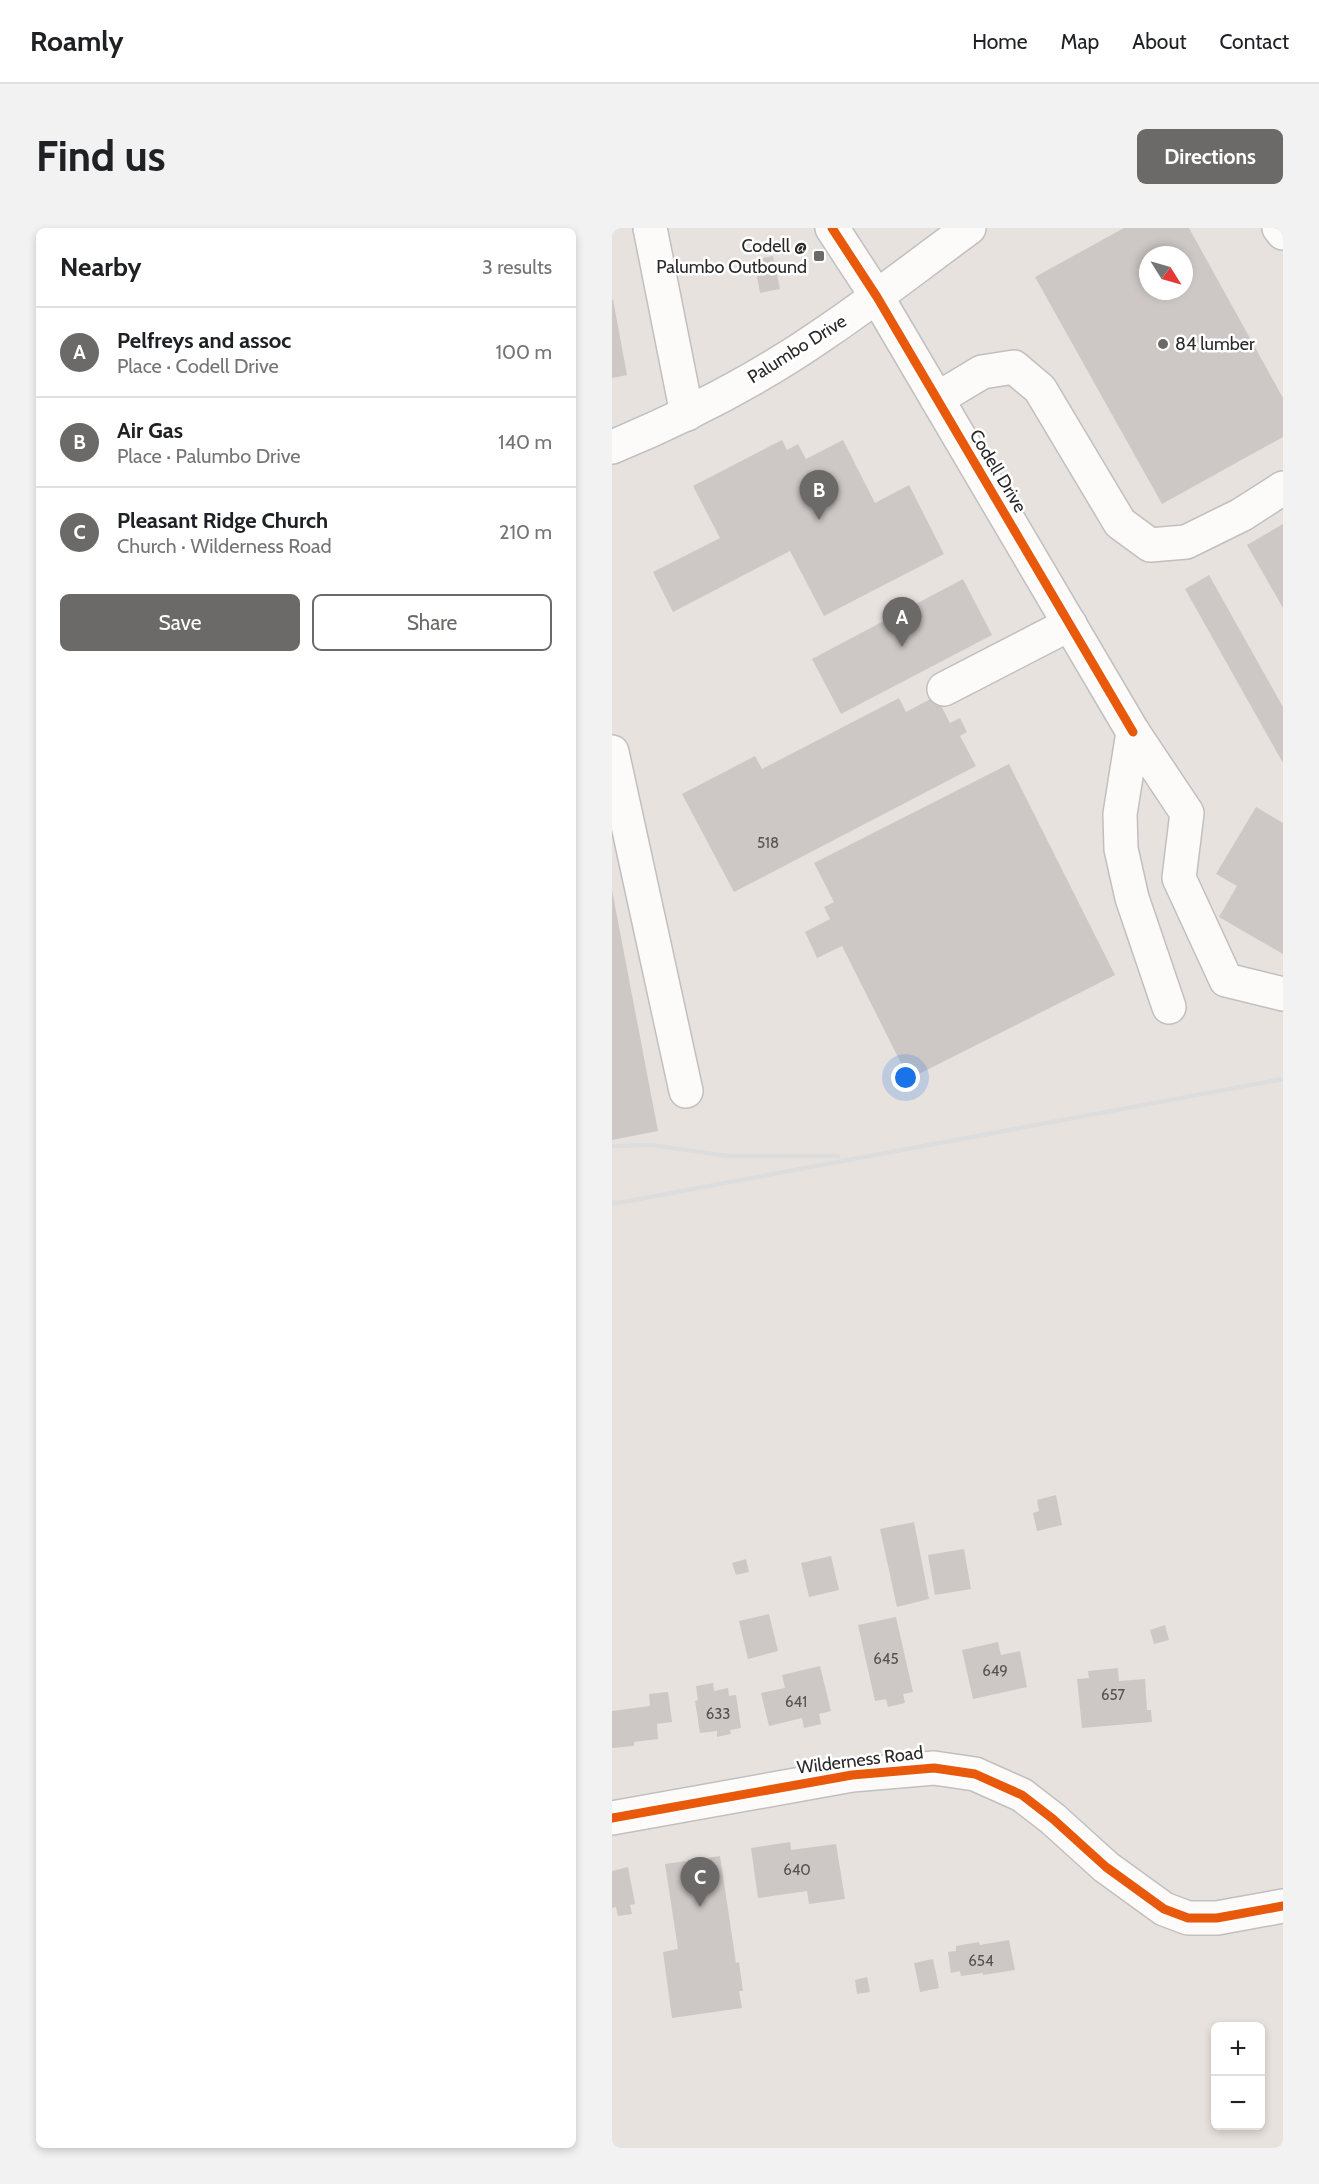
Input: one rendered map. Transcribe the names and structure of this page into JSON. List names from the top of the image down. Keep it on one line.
{"streets":{"street":["Palumbo Drive","Codell Drive","Wilderness Road"]},"crossings":[["Palumbo Drive","Codell Drive"]],"places":{"transit":["Codell @ Palumbo Outbound"],"other":["84 lumber"]},"house_numbers":["518","645","649","657","641","633","640","654"],"north":"bottom right","page":{"header":"Roamly","nav":["Home","Map","About","Contact"],"buttons":["Directions",["Save","Share"]],"title":"Find us","heading":["Nearby","3 results"],"list":[{"mark":"A","name":"Pelfreys and assoc","note":"Place · Codell Drive","value":"100 m"},{"mark":"B","name":"Air Gas","note":"Place · Palumbo Drive","value":"140 m"},{"mark":"C","name":"Pleasant Ridge Church","note":"Church · Wilderness Road","value":"210 m"}],"pins":["B","A","C"],"map_buttons":["+","−"]}}
